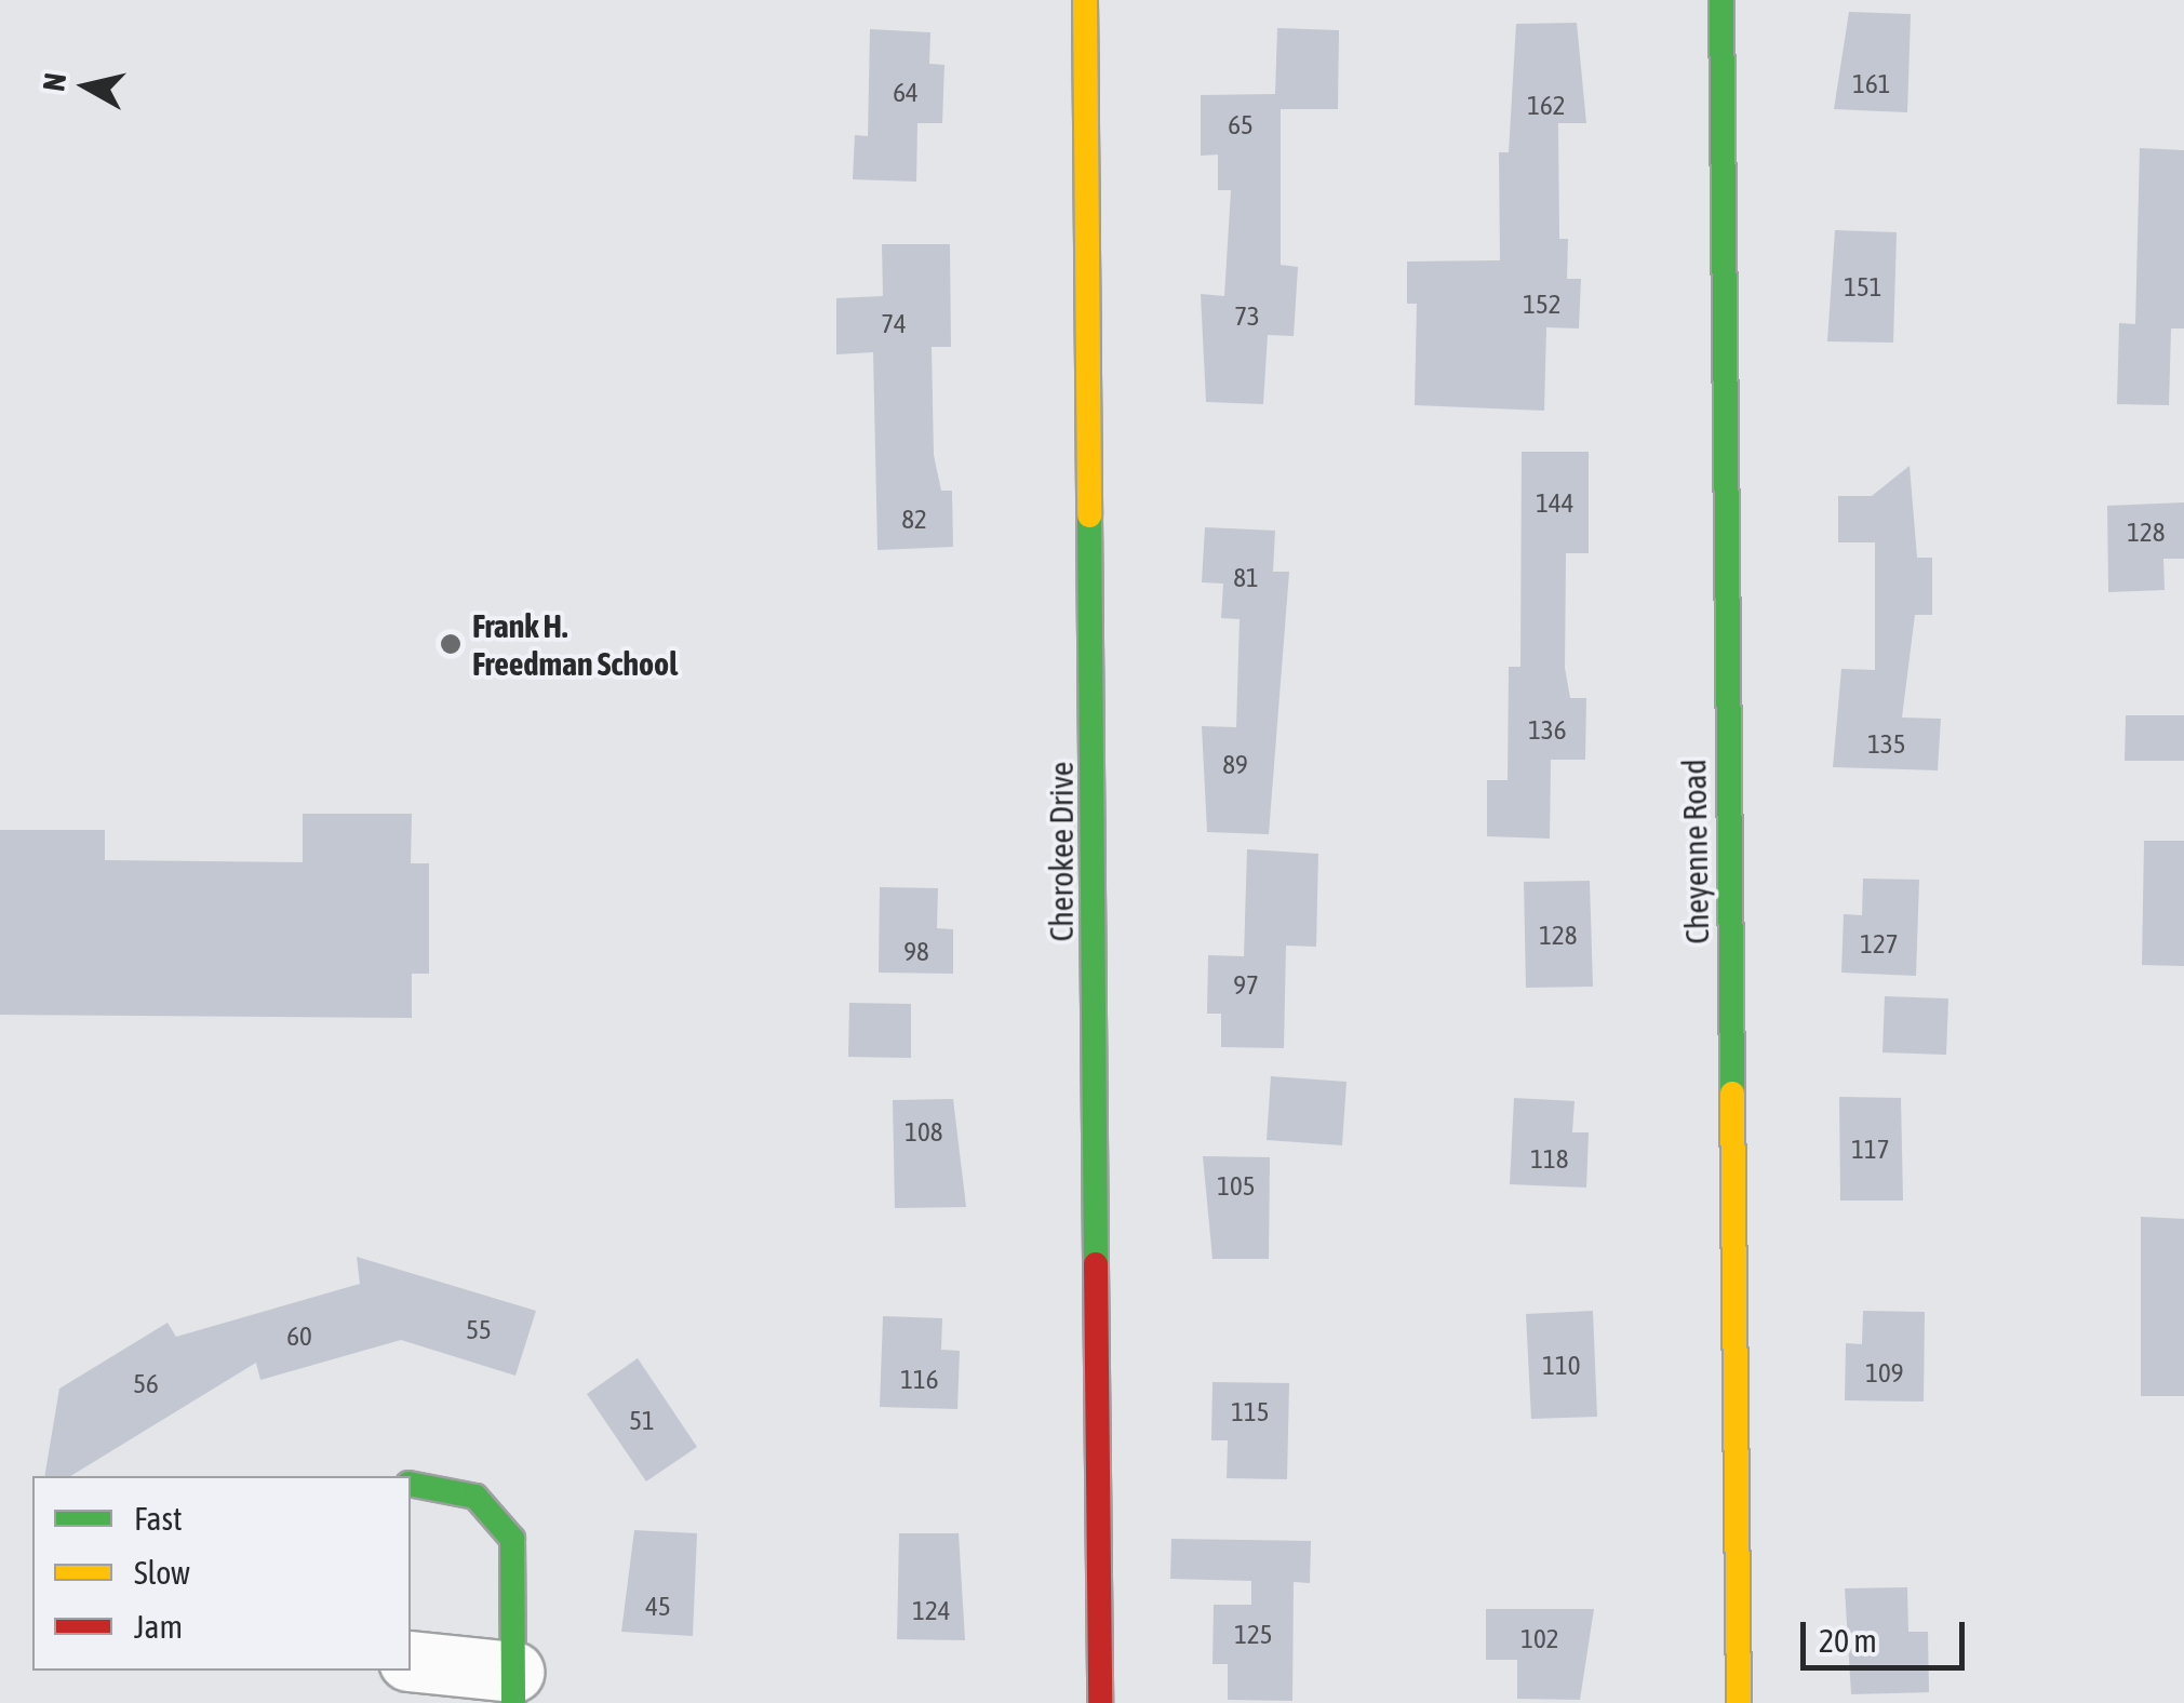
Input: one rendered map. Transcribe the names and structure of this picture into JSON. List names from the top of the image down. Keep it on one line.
{"streets":{"street":["Cherokee Drive","Cheyenne Road"]},"places":["Frank H. Freedman School"],"house_numbers":["161","64","162","65","151","152","73","74","144","82","128","81","136","135","89","128","127","98","97","108","117","118","105","55","60","110","109","116","56","115","51","45","124","125","102"],"legend":["Fast","Slow","Jam"],"scale_bar":"20 m","north":"left"}
